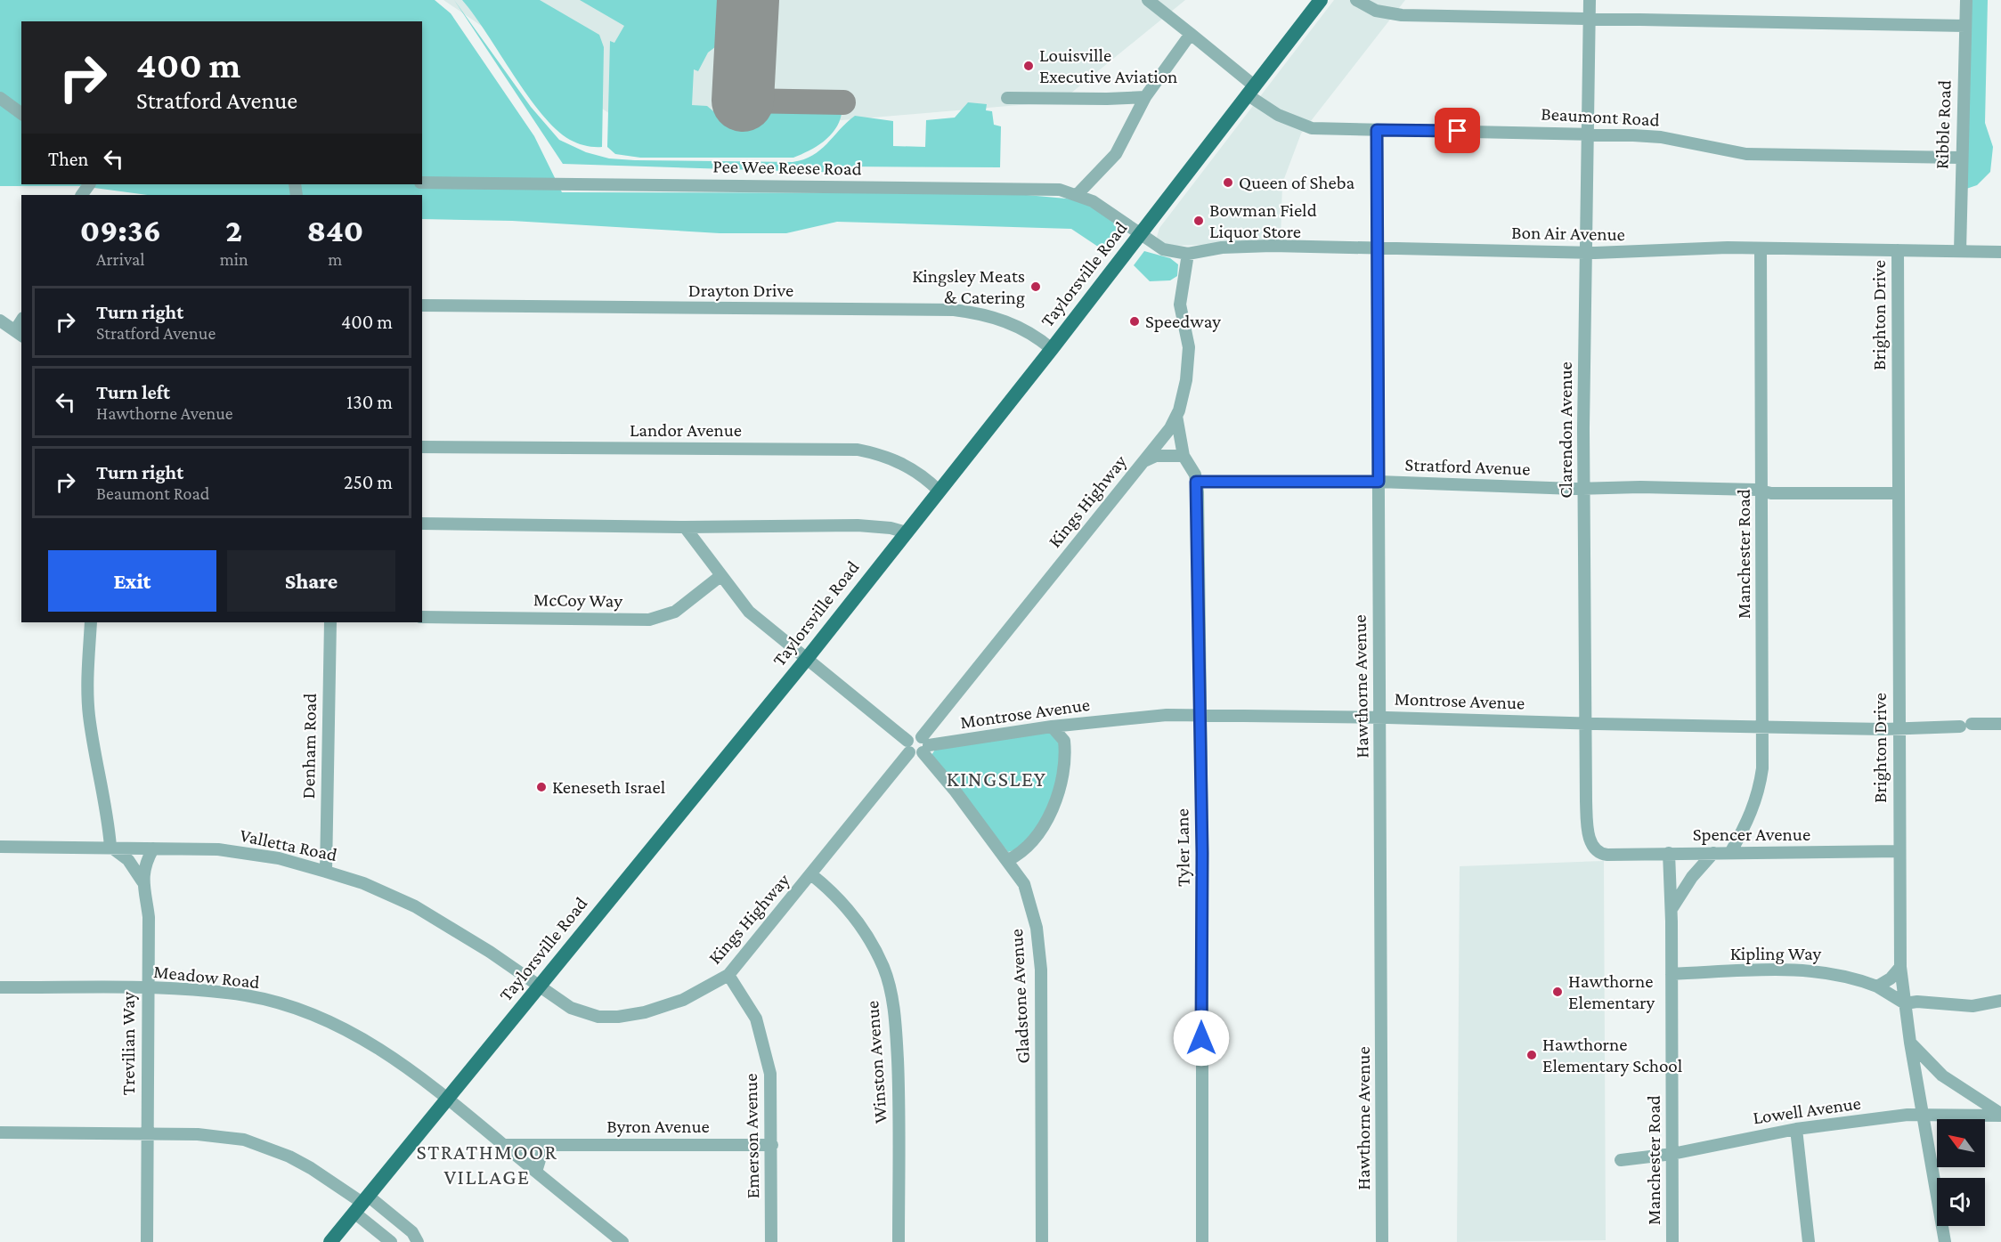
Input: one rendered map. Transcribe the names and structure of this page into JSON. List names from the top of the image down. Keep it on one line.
{"streets":{"main road":["Taylorsville Road"],"street":["Beaumont Road","Ribble Road","Pee Wee Reese Road","Bon Air Avenue","Drayton Drive","Brighton Drive","Landor Avenue","Clarendon Avenue","Stratford Avenue","Kings Highway","Manchester Road","McCoy Way","Hawthorne Avenue","Montrose Avenue","Denham Road","Spencer Avenue","Valletta Road","Tyler Lane","Kipling Way","Meadow Road","Gladstone Avenue","Trevilian Way","Winston Avenue","Lowell Avenue","Byron Avenue","Emerson Avenue"]},"crossings":[["Beaumont Road","Ribble Road"],["Beaumont Road","Taylorsville Road"],["Beaumont Road","Clarendon Avenue"],["Beaumont Road","Hawthorne Avenue"],["Ribble Road","Bon Air Avenue"],["Pee Wee Reese Road","Bon Air Avenue"],["Pee Wee Reese Road","Taylorsville Road"],["Bon Air Avenue","Taylorsville Road"],["Bon Air Avenue","Brighton Drive"],["Bon Air Avenue","Clarendon Avenue"],["Bon Air Avenue","Kings Highway"],["Bon Air Avenue","Manchester Road"],["Bon Air Avenue","Hawthorne Avenue"],["Taylorsville Road","Drayton Drive"],["Taylorsville Road","Landor Avenue"],["Taylorsville Road","Kings Highway"],["Taylorsville Road","Valletta Road"],["Taylorsville Road","Meadow Road"],["Brighton Drive","Stratford Avenue"],["Brighton Drive","Montrose Avenue"],["Brighton Drive","Spencer Avenue"],["Brighton Drive","Kipling Way"],["Brighton Drive","Lowell Avenue"],["Clarendon Avenue","Stratford Avenue"],["Clarendon Avenue","Montrose Avenue"],["Clarendon Avenue","Spencer Avenue"],["Stratford Avenue","Manchester Road"],["Stratford Avenue","Hawthorne Avenue"],["Stratford Avenue","Tyler Lane"],["Kings Highway","Montrose Avenue"],["Kings Highway","Valletta Road"],["Kings Highway","Tyler Lane"],["Kings Highway","Gladstone Avenue"],["Kings Highway","Winston Avenue"],["Kings Highway","Emerson Avenue"],["Manchester Road","Montrose Avenue"],["Manchester Road","Spencer Avenue"],["Manchester Road","Kipling Way"],["Manchester Road","Lowell Avenue"],["Hawthorne Avenue","Montrose Avenue"],["Montrose Avenue","Tyler Lane"],["Montrose Avenue","Gladstone Avenue"],["Denham Road","Valletta Road"],["Valletta Road","Trevilian Way"],["Meadow Road","Trevilian Way"],["Meadow Road","Byron Avenue"],["Byron Avenue","Emerson Avenue"]],"districts":["KINGSLEY","STRATHMOOR VILLAGE"],"places":["Louisville Executive Aviation","Queen of Sheba","Bowman Field Liquor Store","Kingsley Meats & Catering","Speedway","Keneseth Israel","Hawthorne Elementary","Hawthorne Elementary School"],"north":"top left","page":{"turn":["400 m","Stratford Avenue"],"then":"Then","eta":["09:36","Arrival","2","min","840","m"],"list":[{"name":"Turn right","note":"Stratford Avenue","value":"400 m"},{"name":"Turn left","note":"Hawthorne Avenue","value":"130 m"},{"name":"Turn right","note":"Beaumont Road","value":"250 m"}],"buttons":["Exit","Share"]}}
